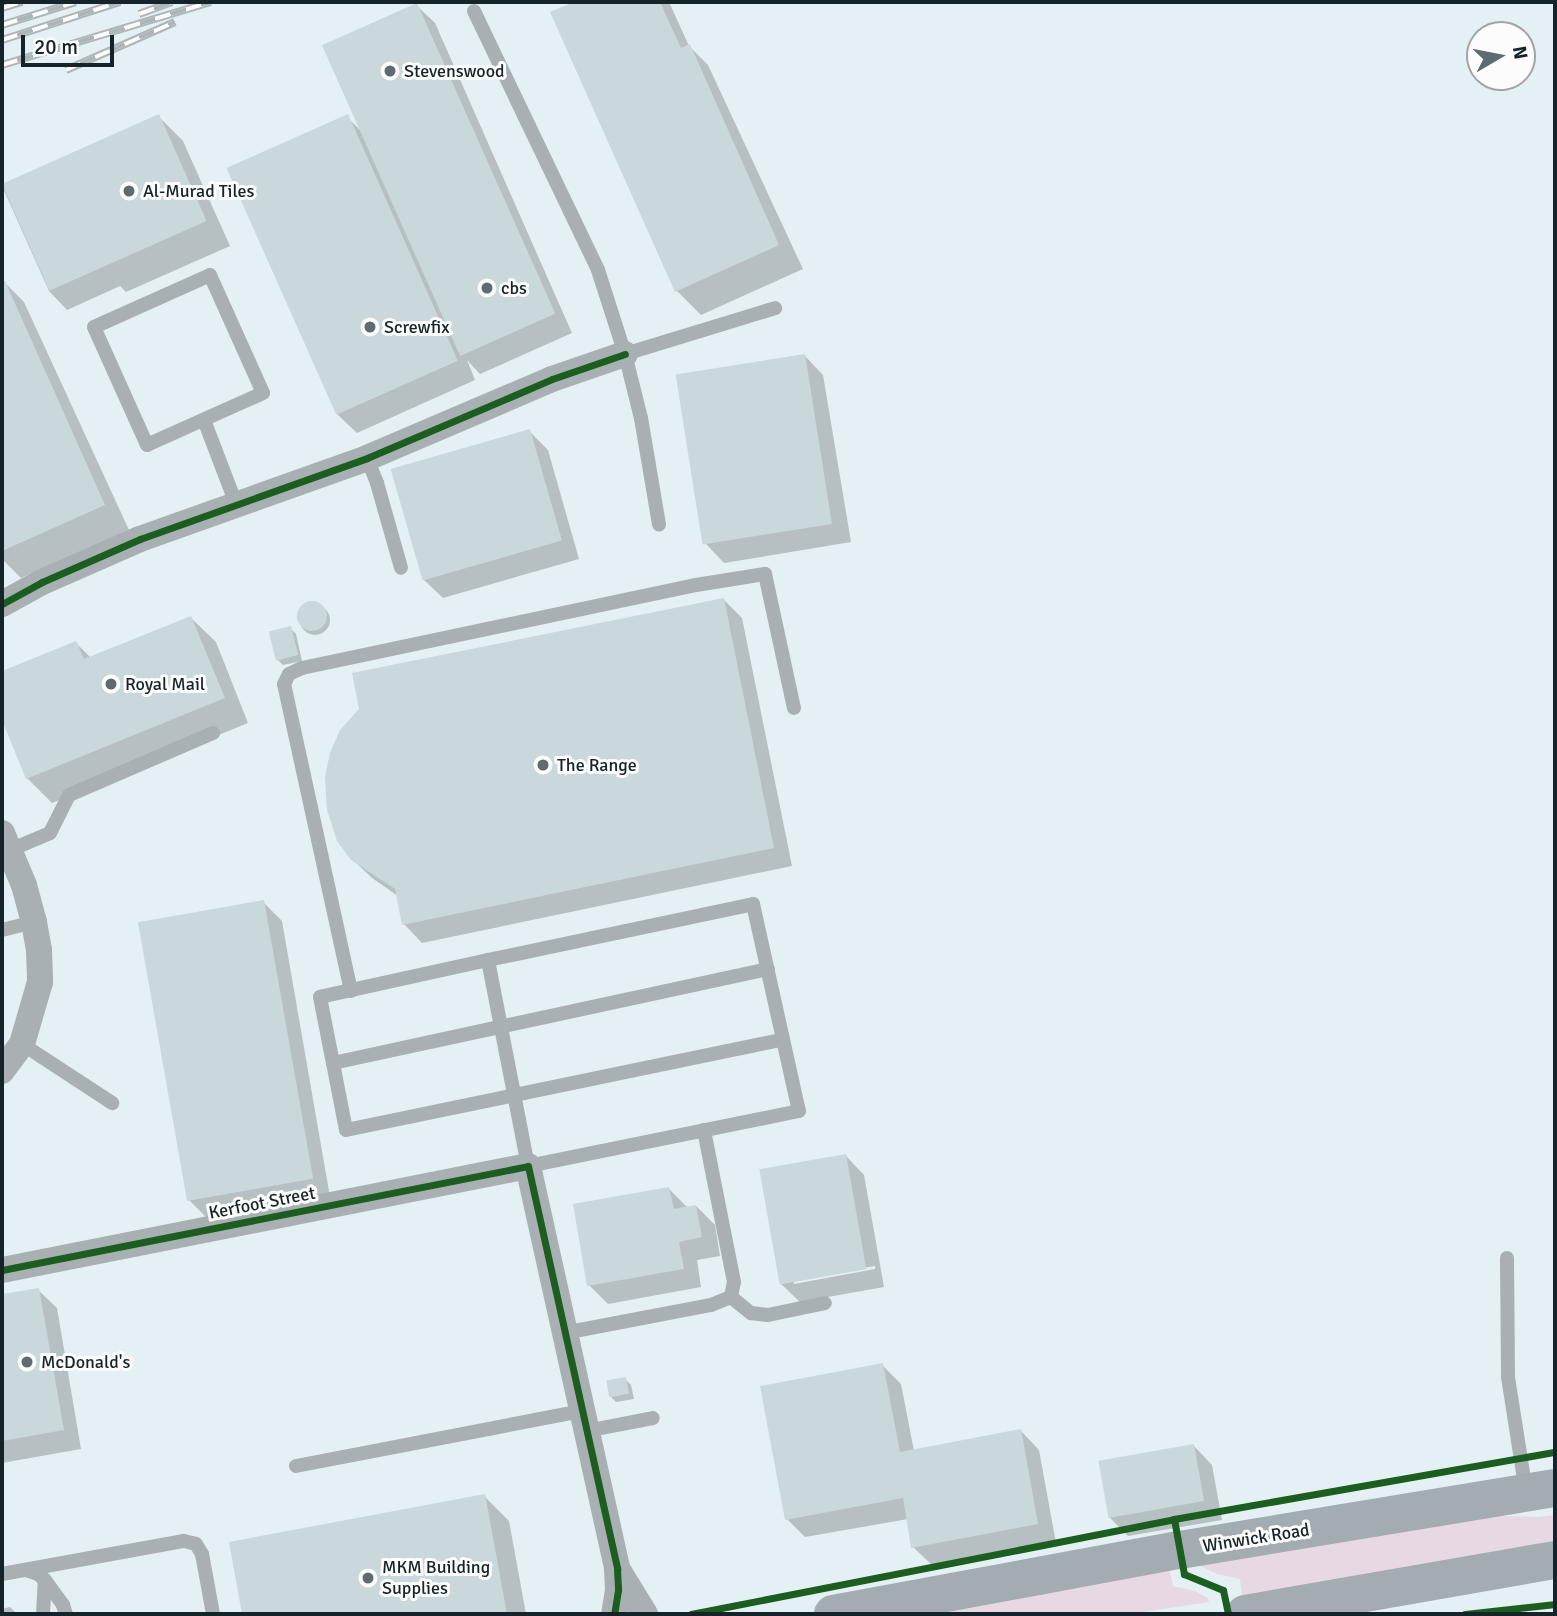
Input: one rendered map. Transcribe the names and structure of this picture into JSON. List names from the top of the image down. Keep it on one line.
{"streets":{"highway":["Winwick Road"],"street":["Kerfoot Street"]},"places":["Stevenswood","Al-Murad Tiles","cbs","Screwfix","Royal Mail","The Range","McDonald's","MKM Building Supplies"],"scale_bar":"20 m","north":"right"}
